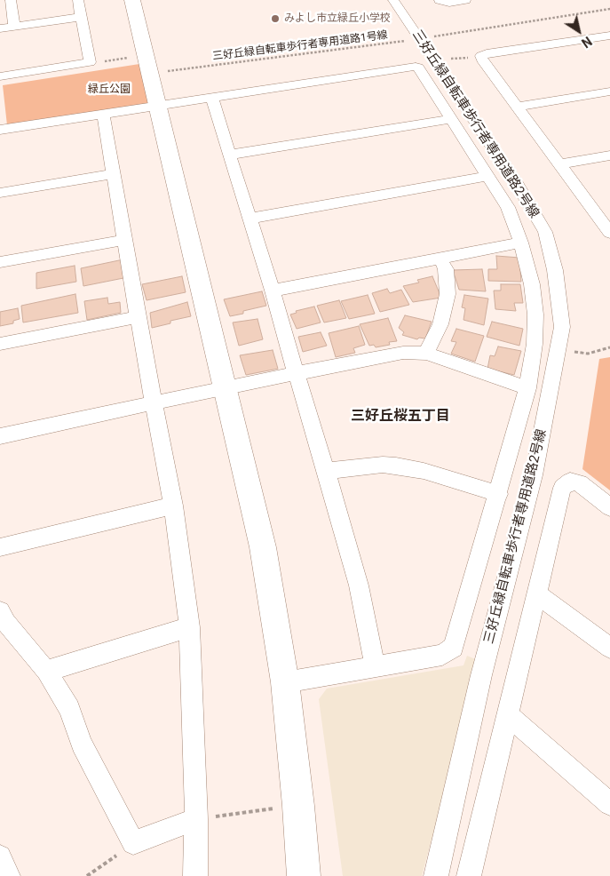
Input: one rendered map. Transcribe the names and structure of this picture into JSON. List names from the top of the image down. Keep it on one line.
{"streets":{"street":["三好丘緑自転車歩行者専用道路2号線"],"path":["三好丘緑自転車歩行者専用道路1号線"]},"crossings":[["三好丘緑自転車歩行者専用道路1号線","三好丘緑自転車歩行者専用道路2号線"]],"districts":["三好丘桜五丁目"],"parks":["緑丘公園"],"places":["みよし市立緑丘小学校"],"north":"bottom right"}
